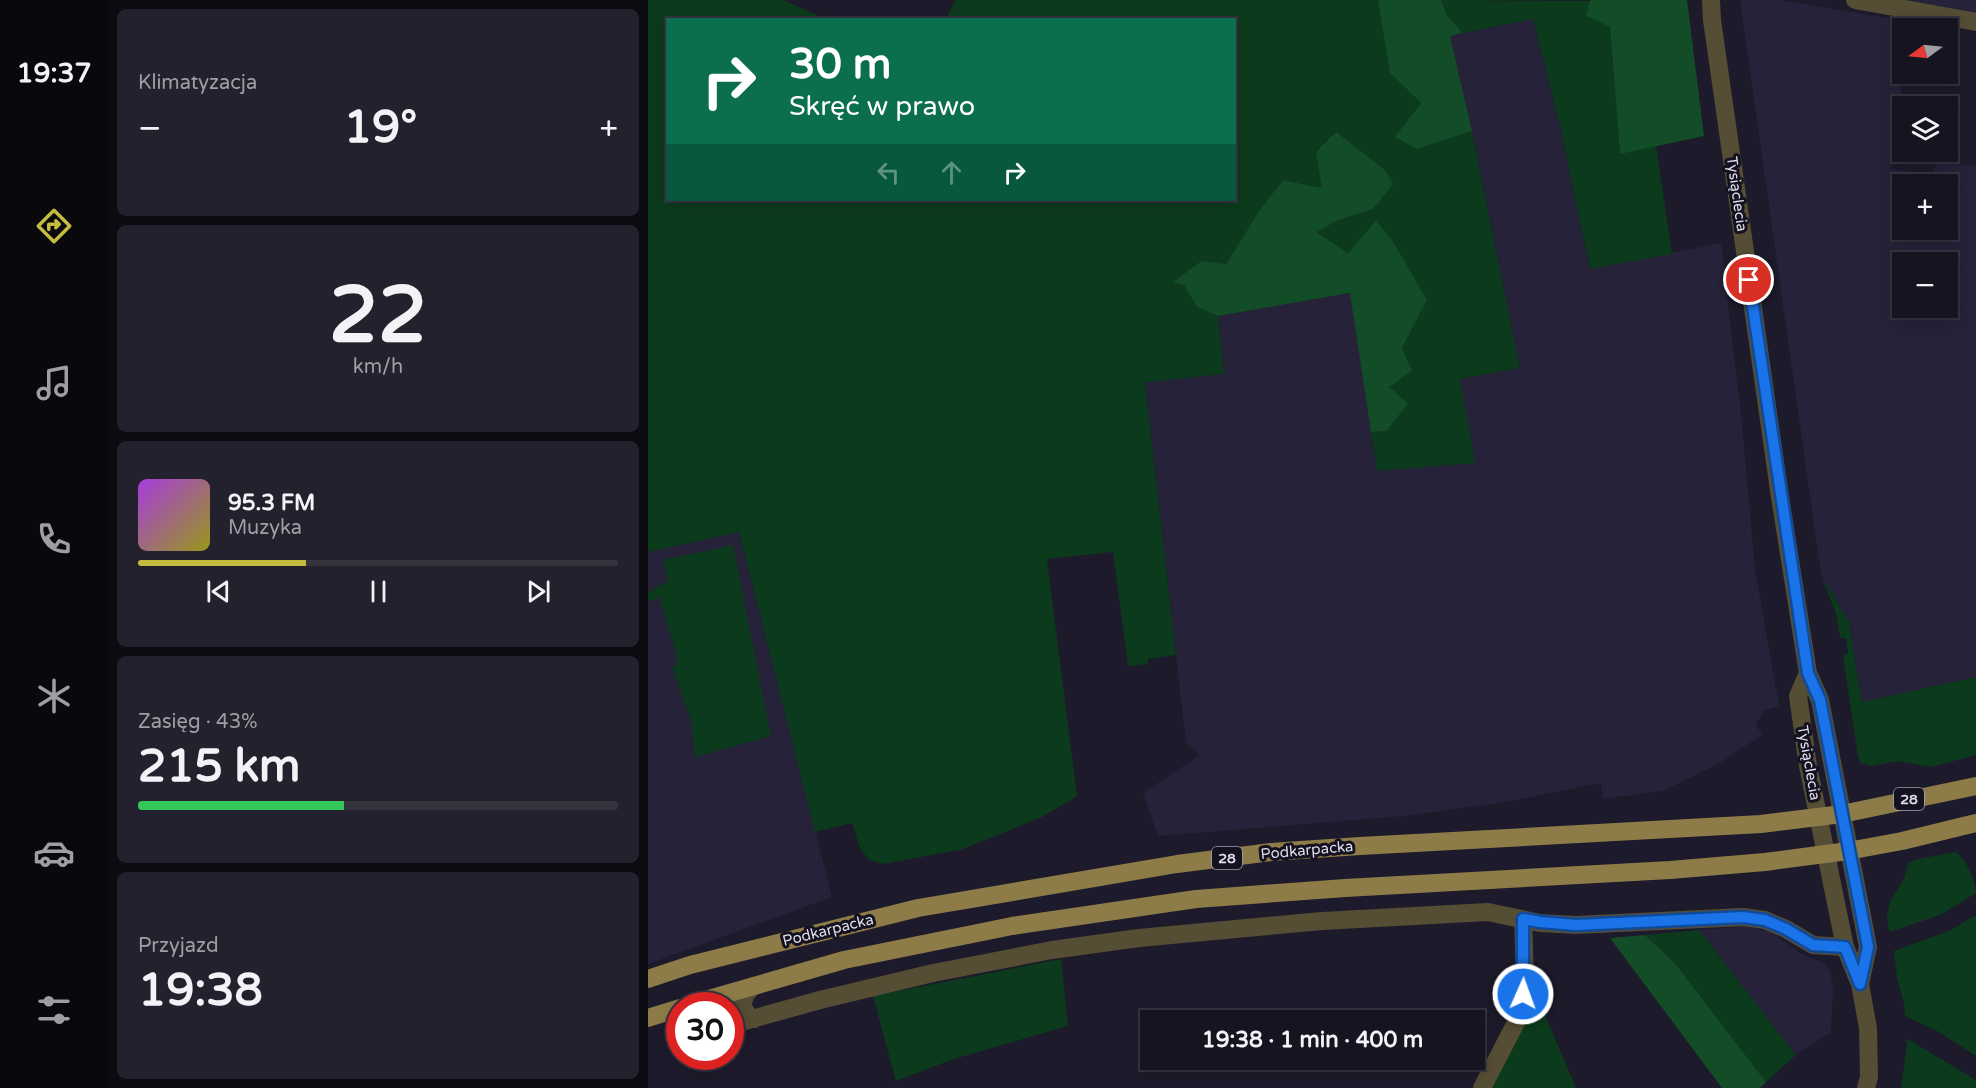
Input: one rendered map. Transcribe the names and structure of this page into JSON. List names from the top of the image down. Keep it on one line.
{"streets":{"main road":["28","Podkarpacka"],"street":["Tysiąclecia"]},"crossings":[["Tysiąclecia","Podkarpacka"]],"north":"left","page":{"tabs":"19:37","tile":["Klimatyzacja",["22","km/h"],["Zasięg · 43%","215 km"],["Przyjazd","19:38"]],"map_buttons":["+","−"],"turn":["30 m","Skręć w prawo"],"heat":["−","19°","+"],"song":["95.3 FM","Muzyka"],"limit":"30","trip":"19:38 · 1 min · 400 m"}}
